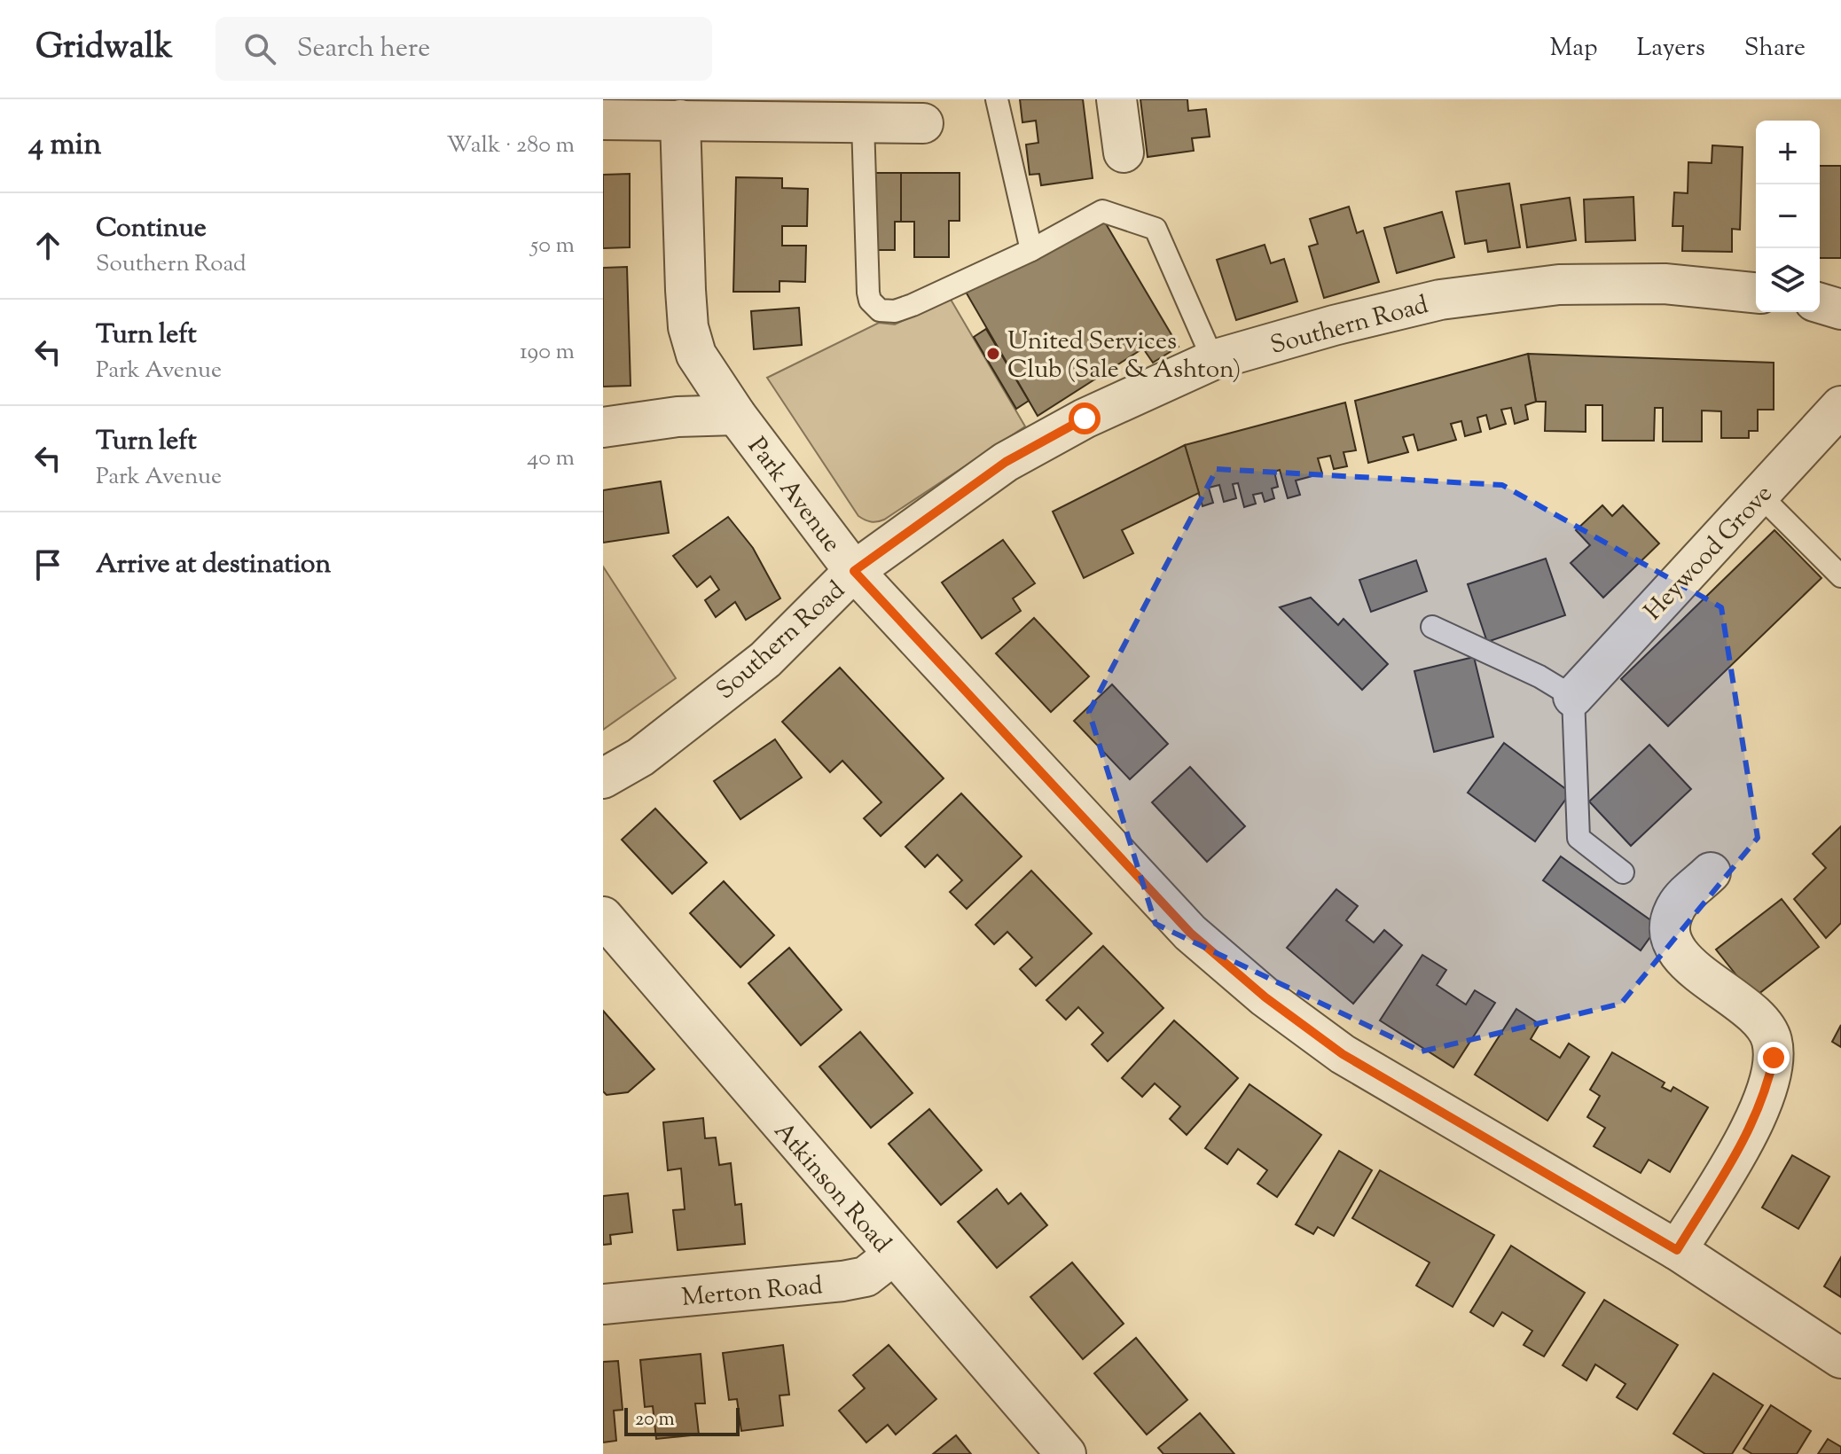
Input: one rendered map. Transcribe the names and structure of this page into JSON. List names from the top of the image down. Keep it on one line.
{"streets":{"street":["Southern Road","Park Avenue","Heywood Grove","Atkinson Road","Merton Road"]},"crossings":[["Southern Road","Park Avenue"],["Atkinson Road","Merton Road"]],"places":["United Services Club (Sale & Ashton)"],"scale_bar":"20 m","page":{"header":"Gridwalk","search":"Search here","nav":["Map","Layers","Share"],"heading":["4 min","Walk · 280 m"],"map_buttons":["+","−"],"list":[["Continue","Southern Road","50 m"],["Turn left","Park Avenue","190 m"],["Turn left","Park Avenue","40 m"],"Arrive at destination"],"scale":"20 m"}}
